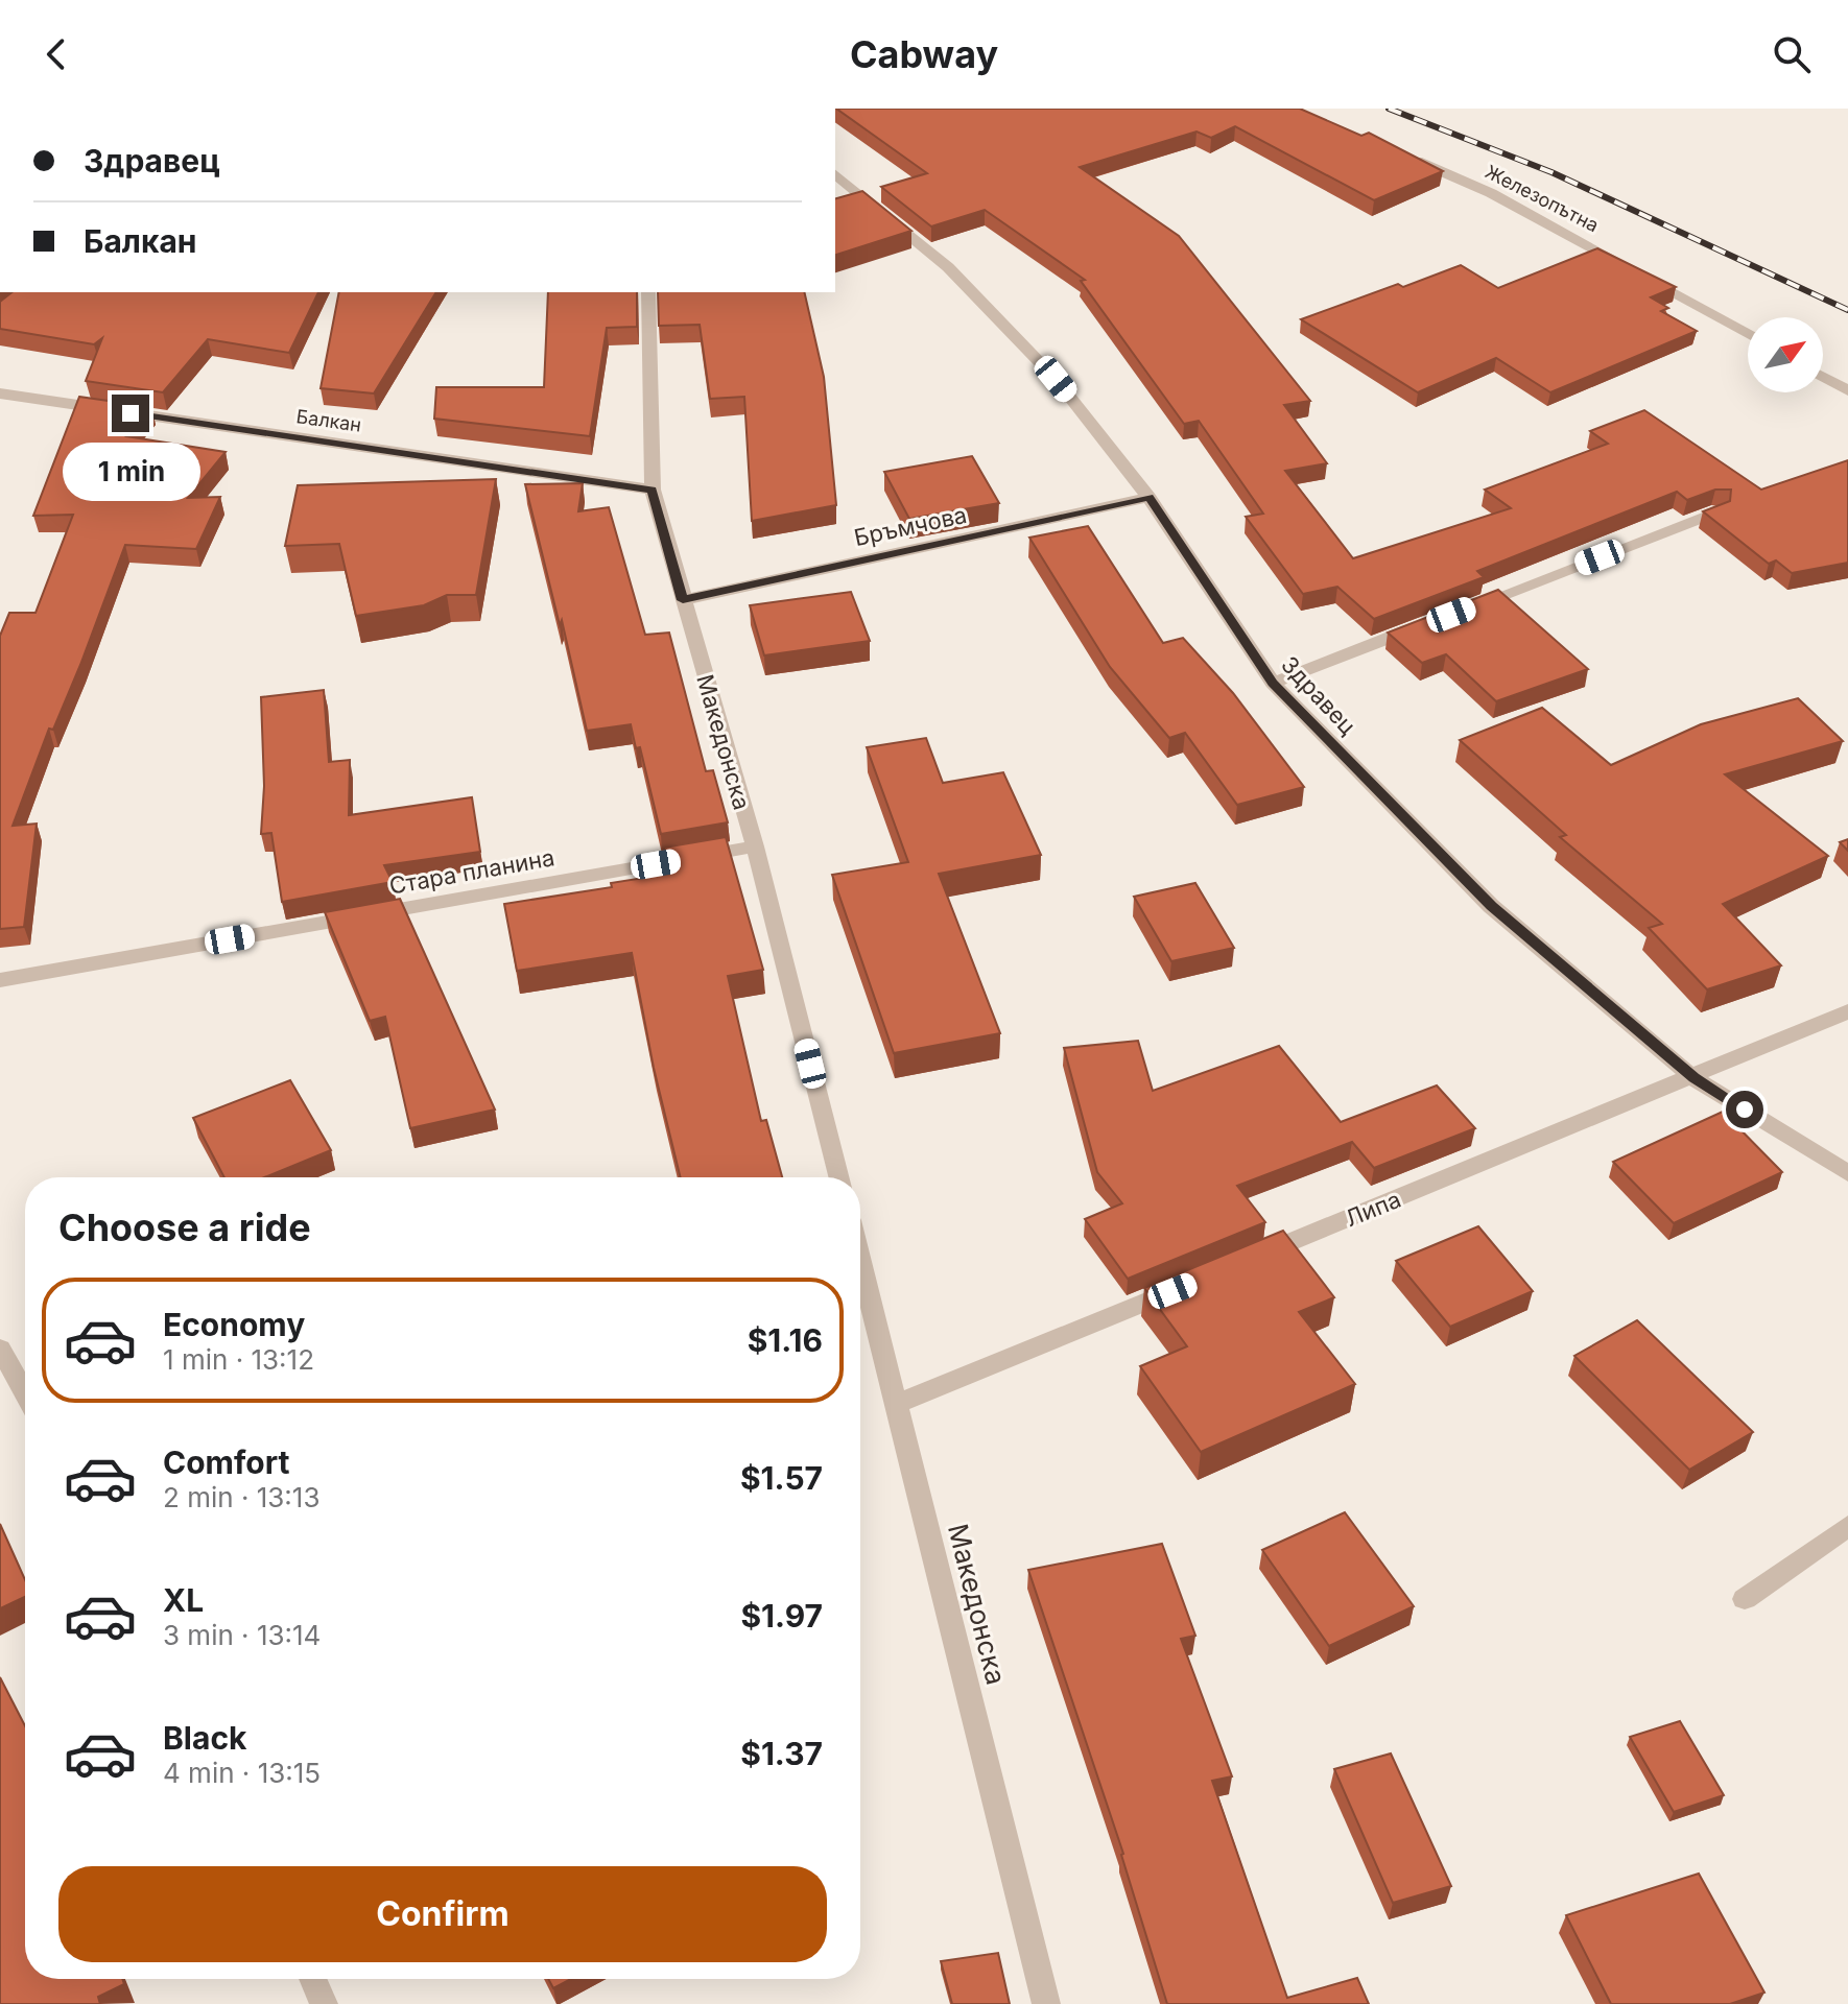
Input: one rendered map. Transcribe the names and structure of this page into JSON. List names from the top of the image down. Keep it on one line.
{"streets":{"street":["Железопътна","Балкан","Бръмчова","Здравец","Македонска","Стара планина","Липа"]},"crossings":[["Балкан","Македонска"],["Бръмчова","Здравец"],["Бръмчова","Македонска"],["Здравец","Липа"],["Македонска","Стара планина"]],"north":"top right","page":{"header":"Cabway","banner":["Здравец","Балкан"],"bubble":"1 min","heading":"Choose a ride","list":[{"name":"Economy","note":"1 min · 13:12","value":"$1.16"},{"name":"Comfort","note":"2 min · 13:13","value":"$1.57"},{"name":"XL","note":"3 min · 13:14","value":"$1.97"},{"name":"Black","note":"4 min · 13:15","value":"$1.37"}],"buttons":"Confirm"}}
